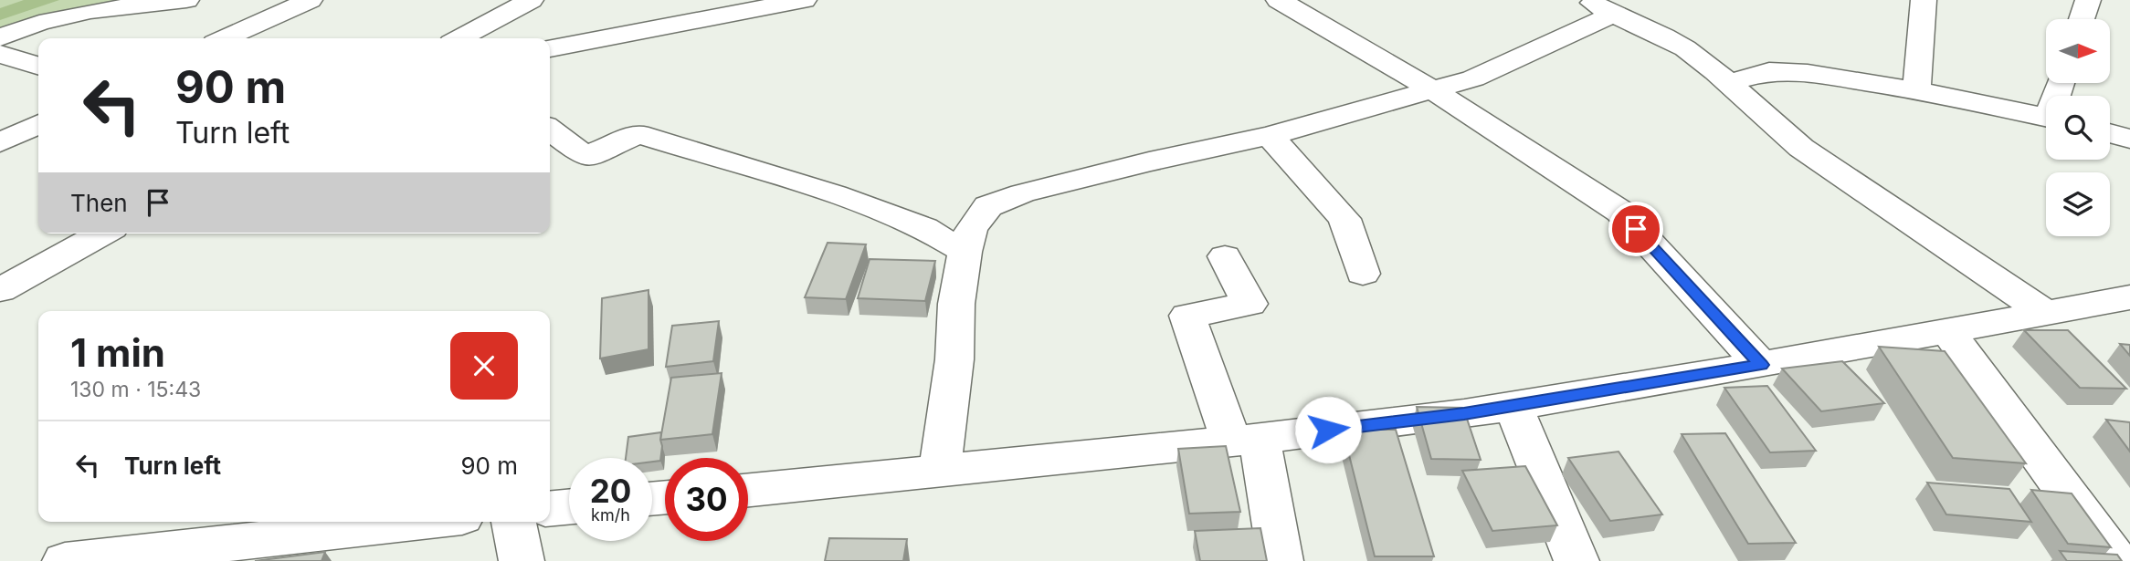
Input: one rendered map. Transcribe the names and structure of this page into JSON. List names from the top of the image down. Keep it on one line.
{"north":"right","page":{"turn":["90 m","Turn left"],"then":"Then","heading":["1 min","130 m · 15:43"],"list":[{"name":"Turn left","value":"90 m"}],"speed":"20 km/h","limit":"30"}}
